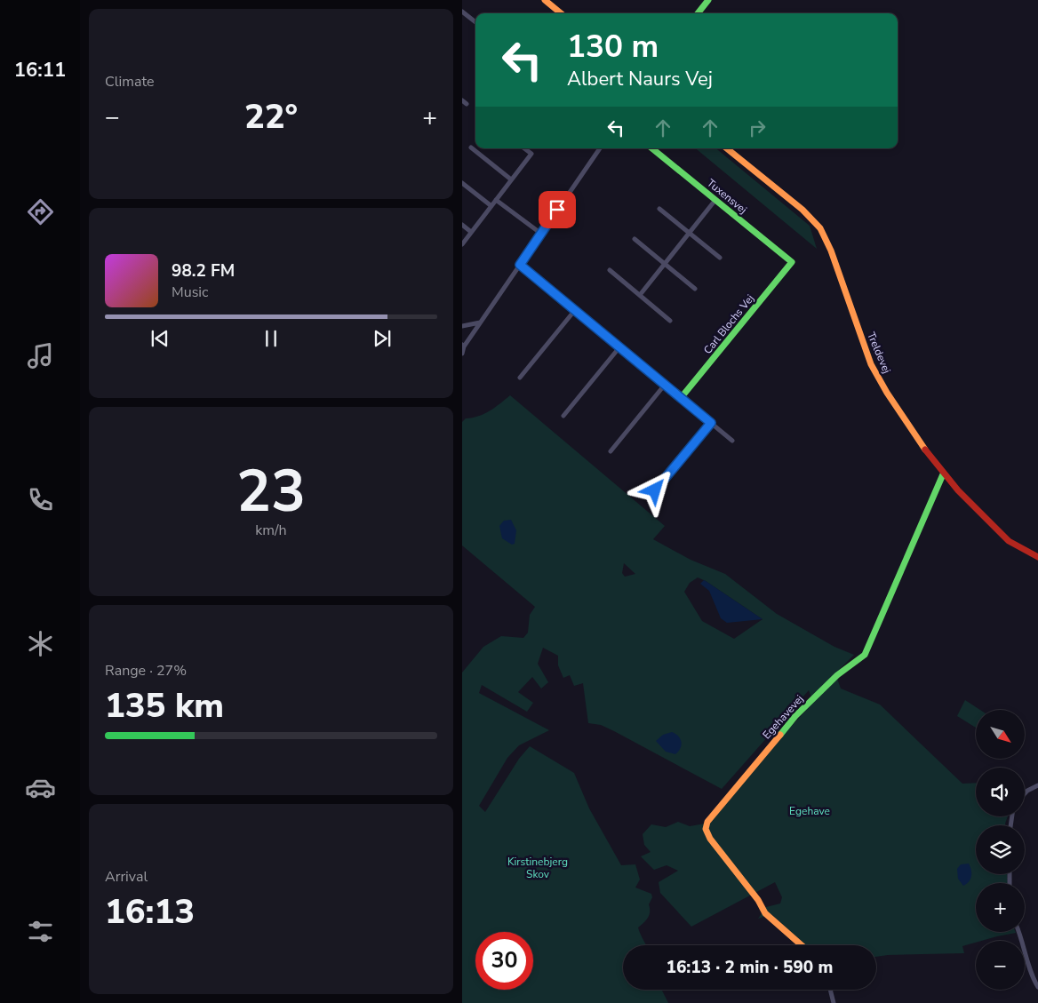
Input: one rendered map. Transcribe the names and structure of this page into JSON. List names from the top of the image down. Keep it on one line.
{"streets":{"street":["Tuxensvej","Carl Blochs Vej","Treldevej","Egehavevej"]},"crossings":[["Tuxensvej","Carl Blochs Vej"],["Treldevej","Egehavevej"]],"parks":["Egehave","Kirstinebjerg Skov"],"north":"bottom right","page":{"tabs":"16:11","tile":["Climate",["23","km/h"],["Range · 27%","135 km"],["Arrival","16:13"]],"turn":["130 m","Albert Naurs Vej"],"heat":["−","22°","+"],"song":["98.2 FM","Music"],"map_buttons":["+","−"],"limit":"30","trip":"16:13 · 2 min · 590 m"}}
